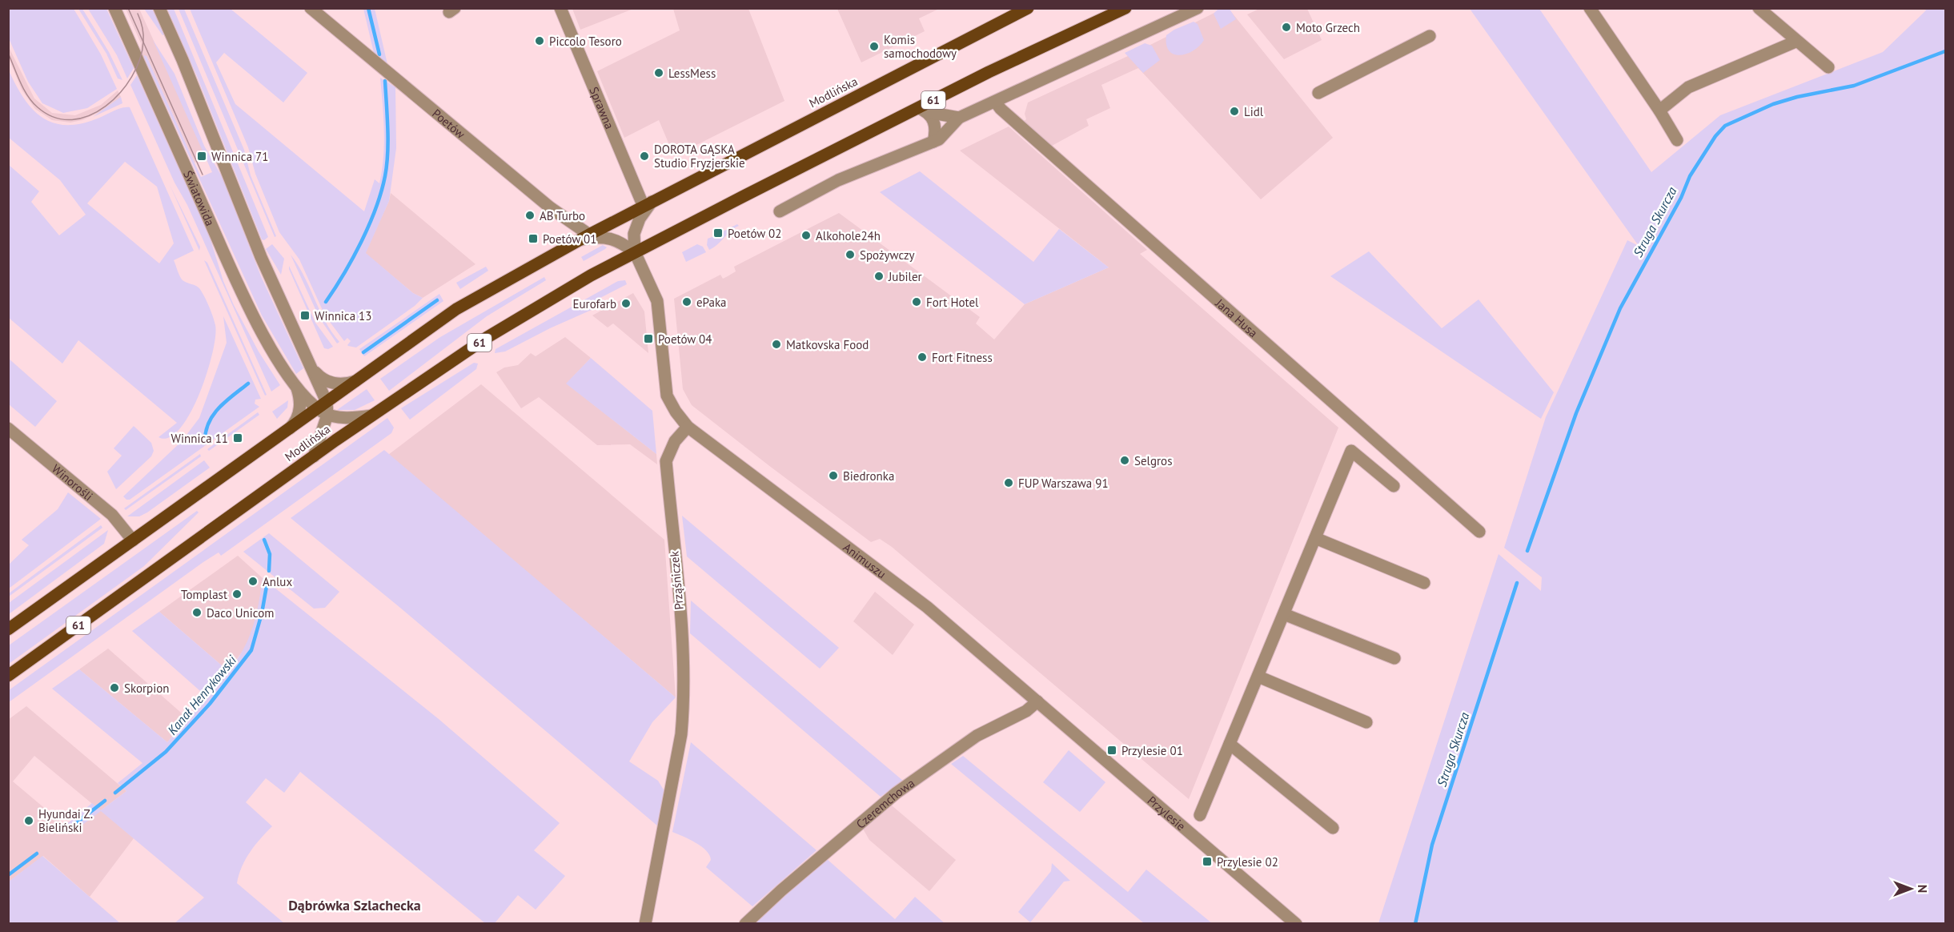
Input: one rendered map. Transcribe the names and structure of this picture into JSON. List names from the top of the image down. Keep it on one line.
{"streets":{"main road":["Modlińska","61"],"street":["Sprawna","Poetów","Światowida","Jana Husa","Winorośli","Animuszu","Prząśniczek","Czeremchowa","Przylesie"]},"crossings":[["Modlińska","Sprawna"],["Modlińska","Poetów"],["Modlińska","Światowida"],["Modlińska","Winorośli"],["Animuszu","Prząśniczek"],["Animuszu","Czeremchowa"],["Animuszu","Przylesie"],["Czeremchowa","Przylesie"]],"districts":["Dąbrówka Szlachecka"],"water":["Struga Skurcza","Kanał Henrykowski"],"places":{"other":["Moto Grzech","Piccolo Tesoro","Komis samochodowy","LessMess","Lidl","DOROTA GĄSKA Studio Fryzjerskie","AB Turbo","Alkohole24h","Spożywczy","Jubiler","ePaka","Fort Hotel","Eurofarb","Matkovska Food","Fort Fitness","Selgros","Biedronka","FUP Warszawa 91","Anlux","Tomplast","Daco Unicom","Skorpion","Hyundai Z. Bieliński"],"transit":["Winnica 71","Poetów 02","Poetów 01","Winnica 13","Poetów 04","Winnica 11","Przylesie 01","Przylesie 02"]},"north":"right"}
